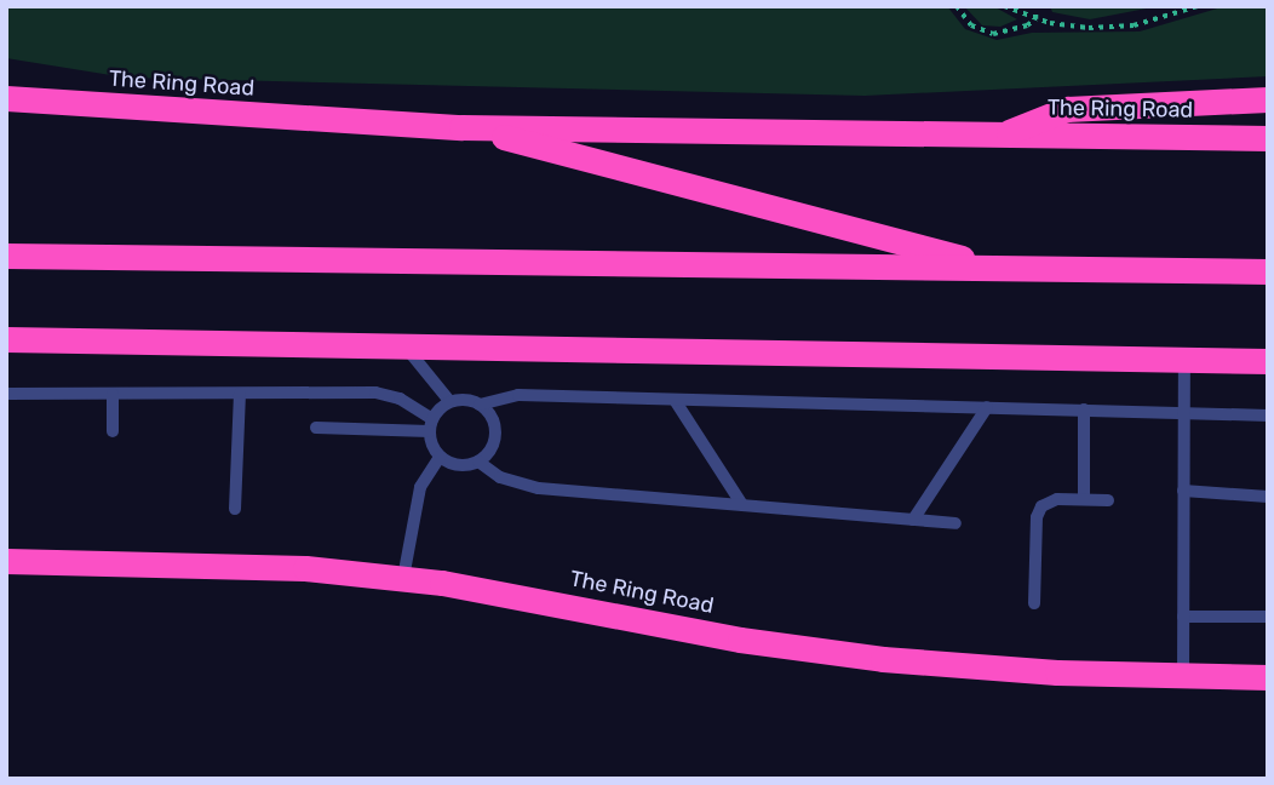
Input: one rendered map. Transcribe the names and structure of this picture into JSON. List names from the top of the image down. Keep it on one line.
{"streets":{"highway":["The Ring Road"]}}
